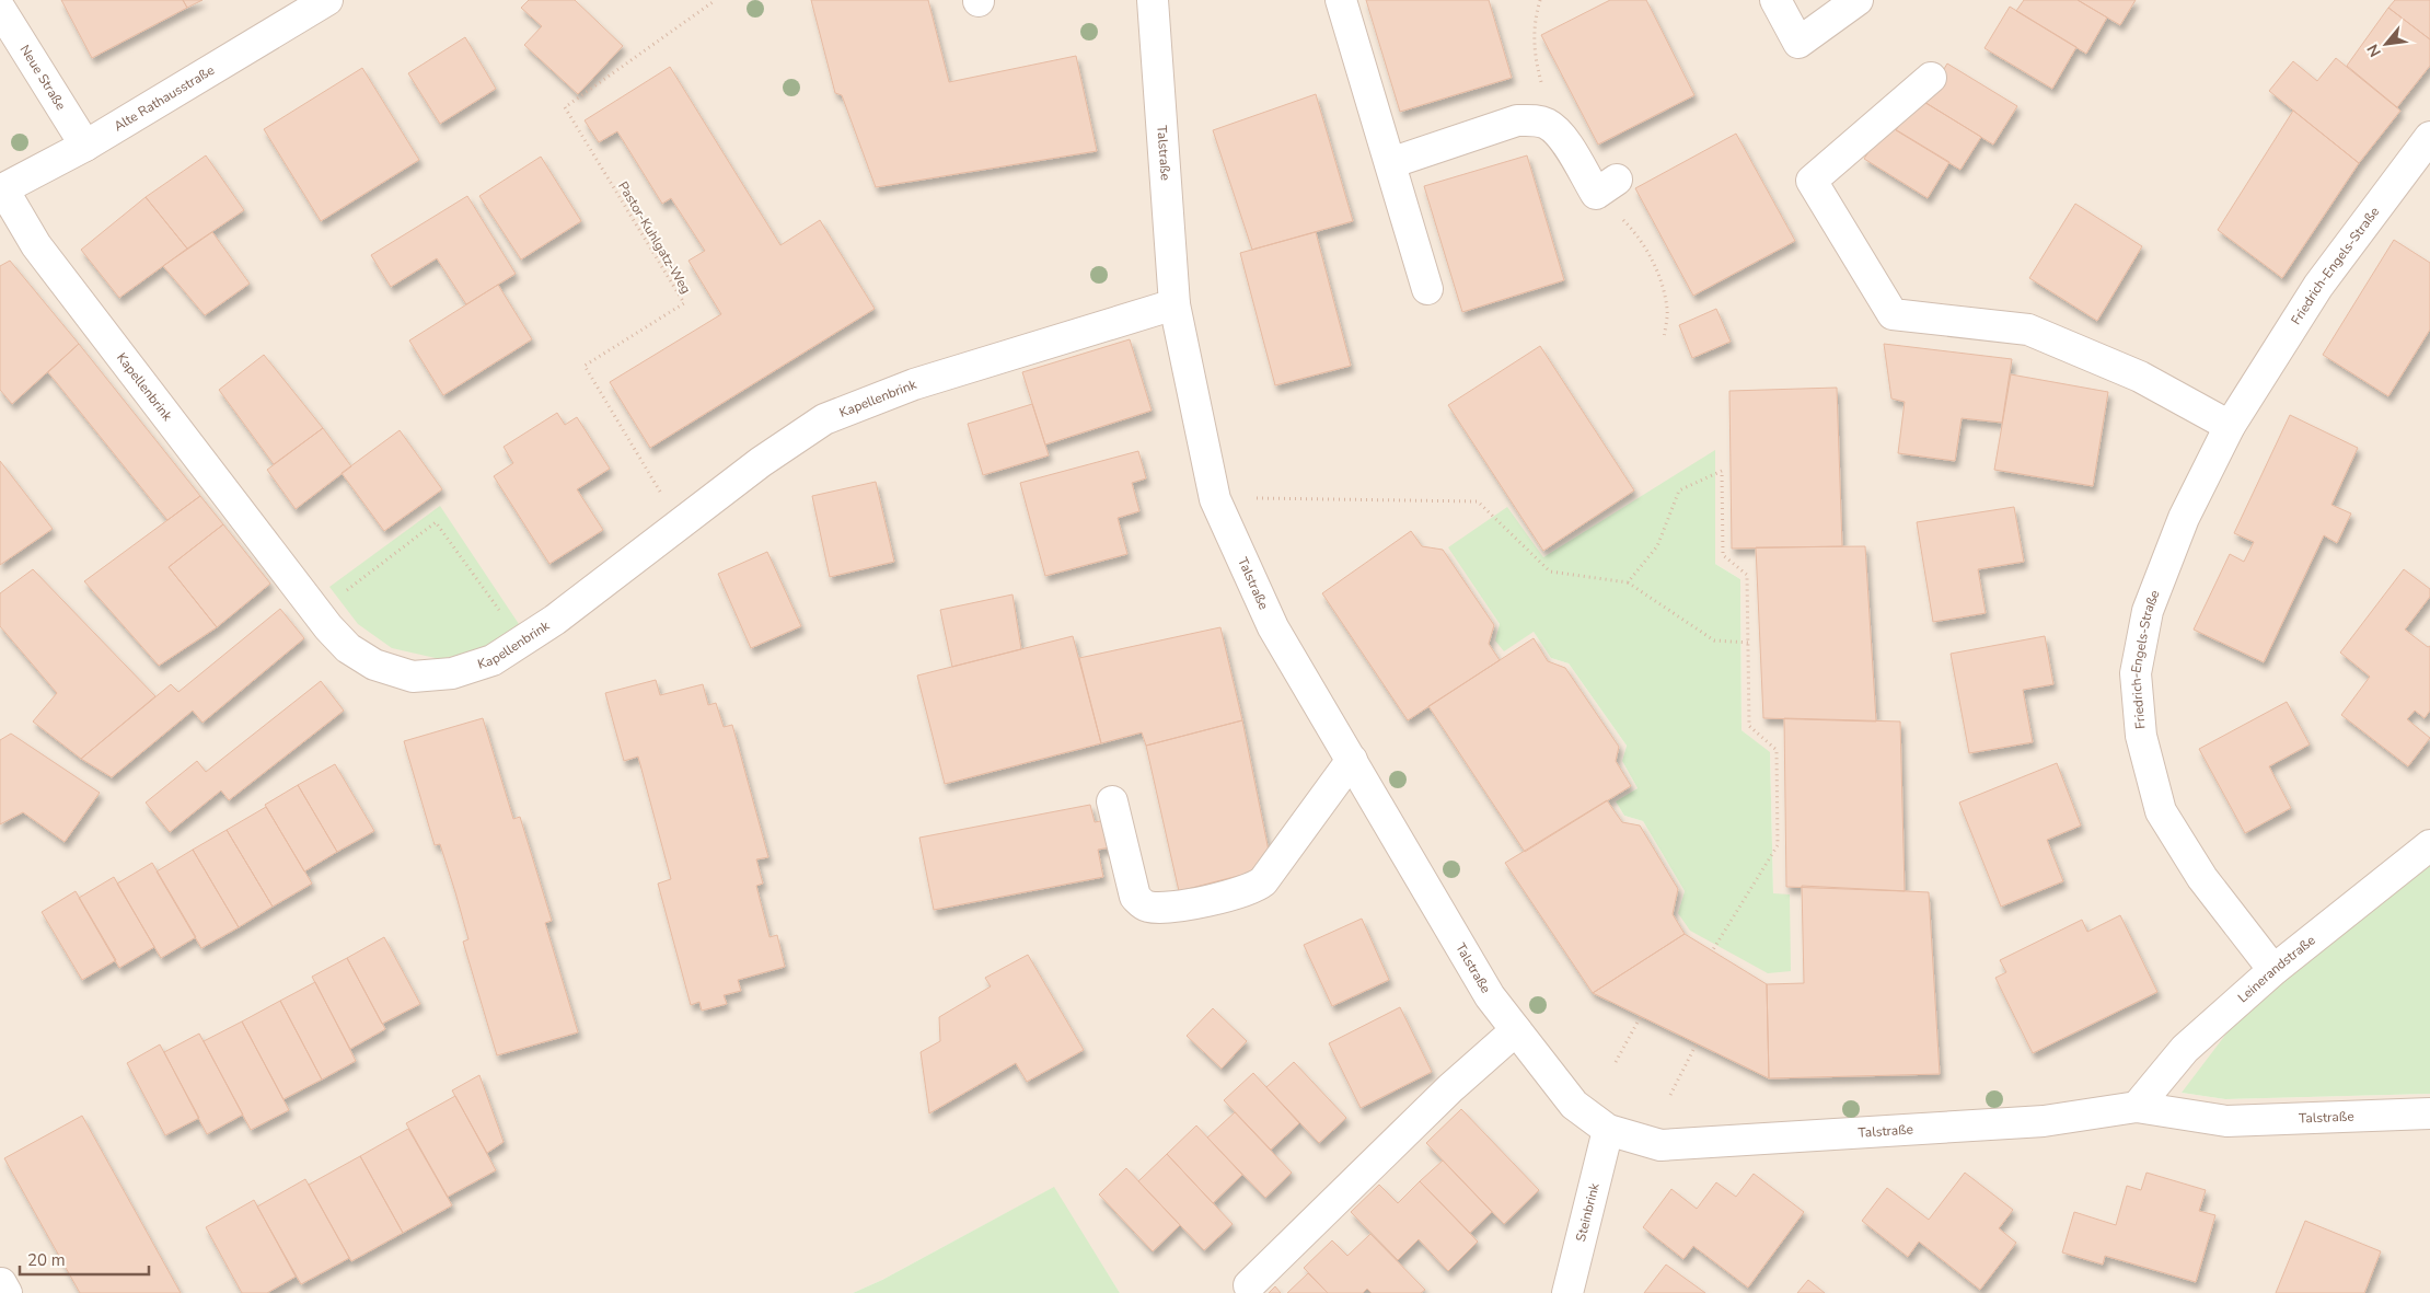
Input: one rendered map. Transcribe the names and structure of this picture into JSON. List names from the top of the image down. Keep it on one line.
{"streets":{"street":["Neue Straße","Alte Rathausstraße","Talstraße","Friedrich-Engels-Straße","Kapellenbrink","Leinerandstraße","Steinbrink"],"path":["Pastor-Kuhlgatz-Weg"]},"crossings":[["Neue Straße","Alte Rathausstraße"],["Alte Rathausstraße","Kapellenbrink"],["Talstraße","Kapellenbrink"],["Talstraße","Leinerandstraße"],["Talstraße","Steinbrink"],["Pastor-Kuhlgatz-Weg","Kapellenbrink"],["Friedrich-Engels-Straße","Leinerandstraße"]],"scale_bar":"20 m","north":"bottom left"}
